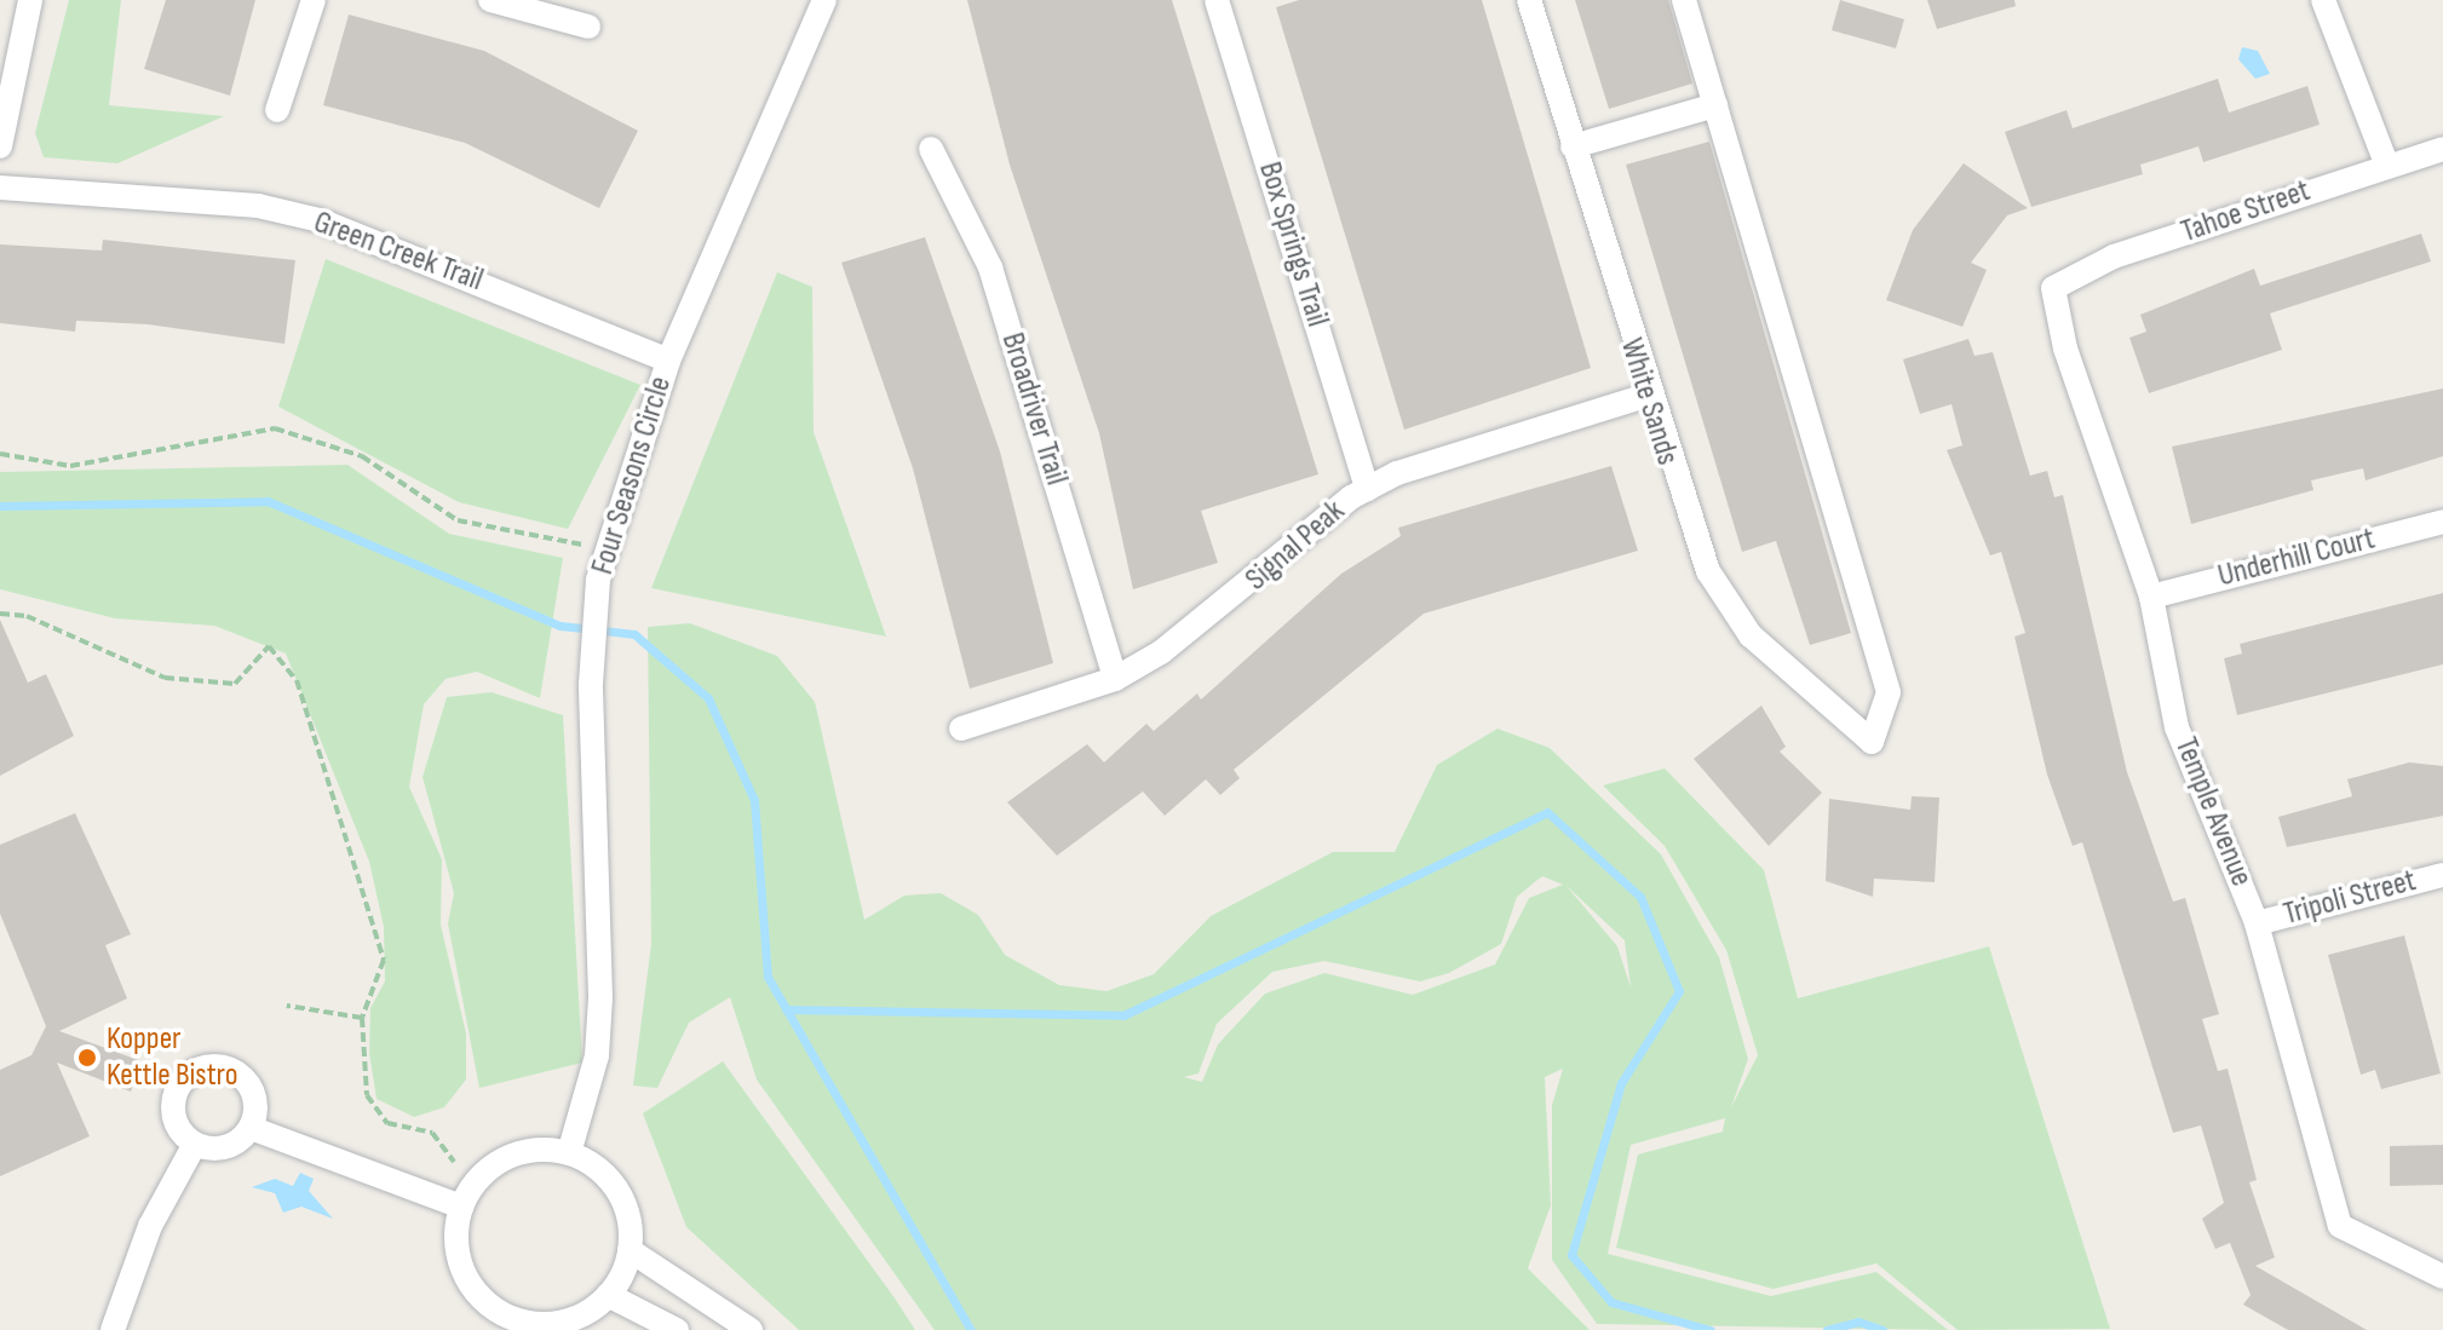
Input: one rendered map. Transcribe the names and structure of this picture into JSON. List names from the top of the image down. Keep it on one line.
{"streets":{"street":["Tahoe Street","Box Springs Trail","Green Creek Trail","White Sands","Broadriver Trail","Four Seasons Circle","Signal Peak","Underhill Court","Temple Avenue","Tripoli Street"]},"crossings":[["Tahoe Street","Temple Avenue"],["Box Springs Trail","Signal Peak"],["Green Creek Trail","Four Seasons Circle"],["White Sands","Signal Peak"],["Broadriver Trail","Signal Peak"],["Underhill Court","Temple Avenue"],["Temple Avenue","Tripoli Street"]],"places":["Kopper Kettle Bistro"]}
